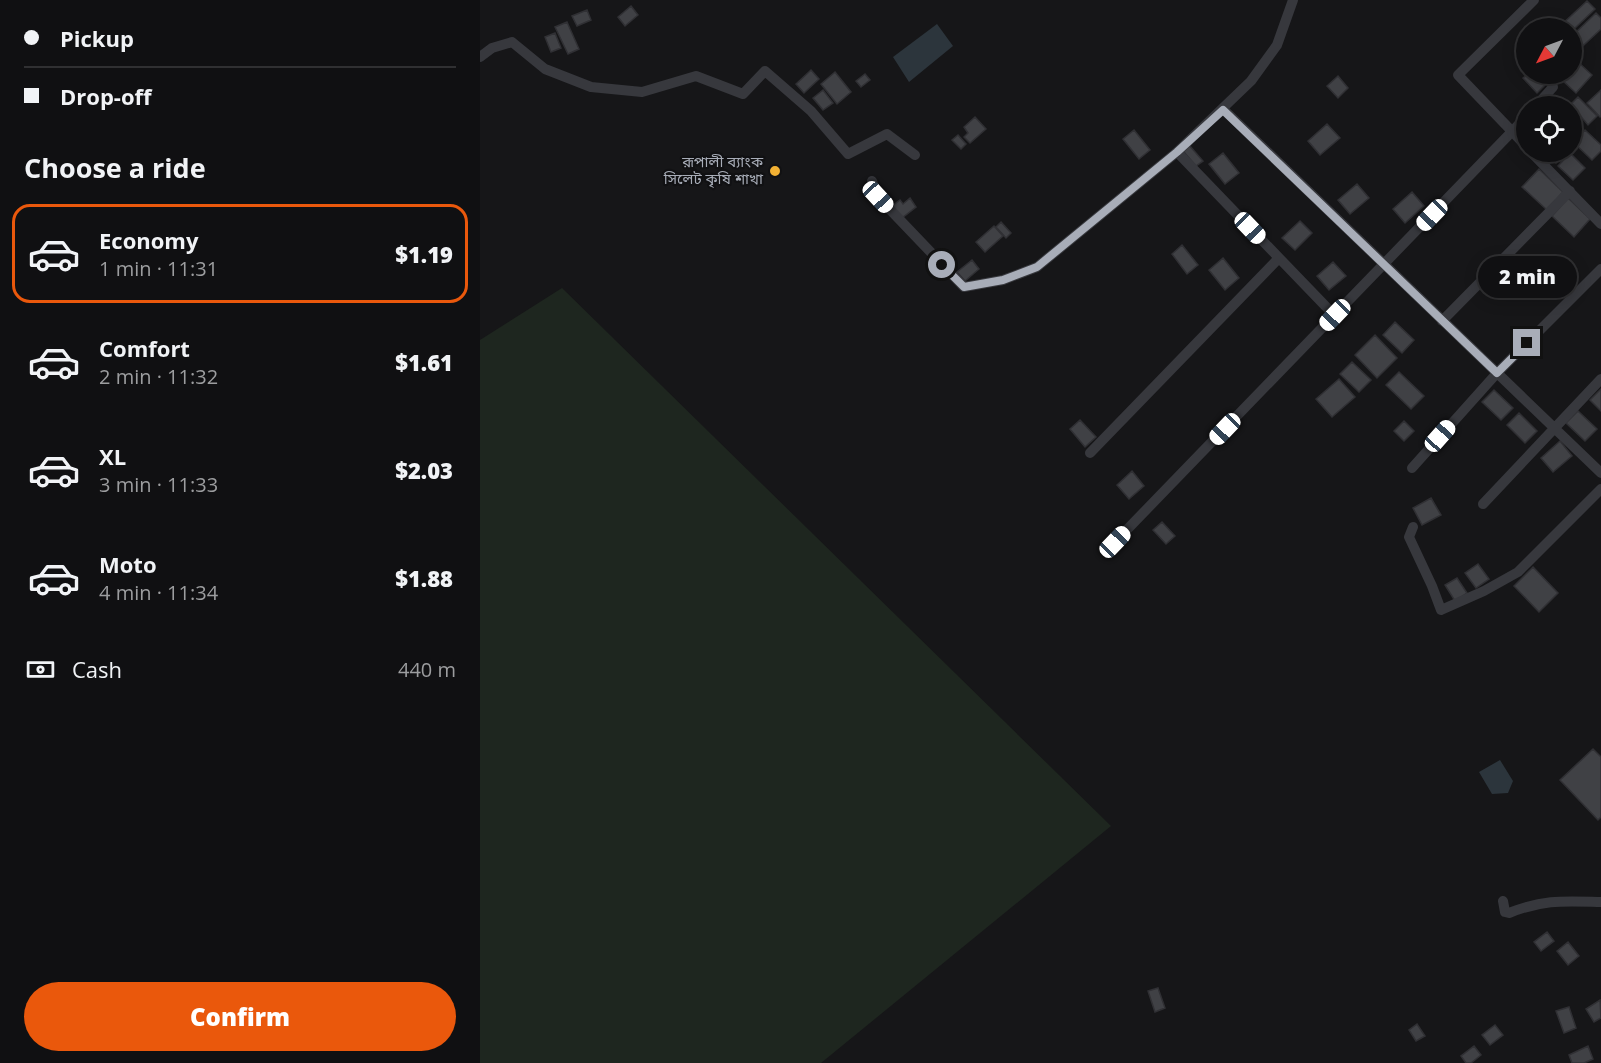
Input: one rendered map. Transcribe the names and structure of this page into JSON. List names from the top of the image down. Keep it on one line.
{"places":["রূপালী ব্যাংক সিলেট কৃষি শাখা"],"north":"bottom left","page":{"banner":["Pickup","Drop-off"],"heading":"Choose a ride","list":[{"name":"Economy","note":"1 min · 11:31","value":"$1.19"},{"name":"Comfort","note":"2 min · 11:32","value":"$1.61"},{"name":"XL","note":"3 min · 11:33","value":"$2.03"},{"name":"Moto","note":"4 min · 11:34","value":"$1.88"}],"bubble":"2 min","pay":["Cash","440 m"],"buttons":"Confirm"}}
